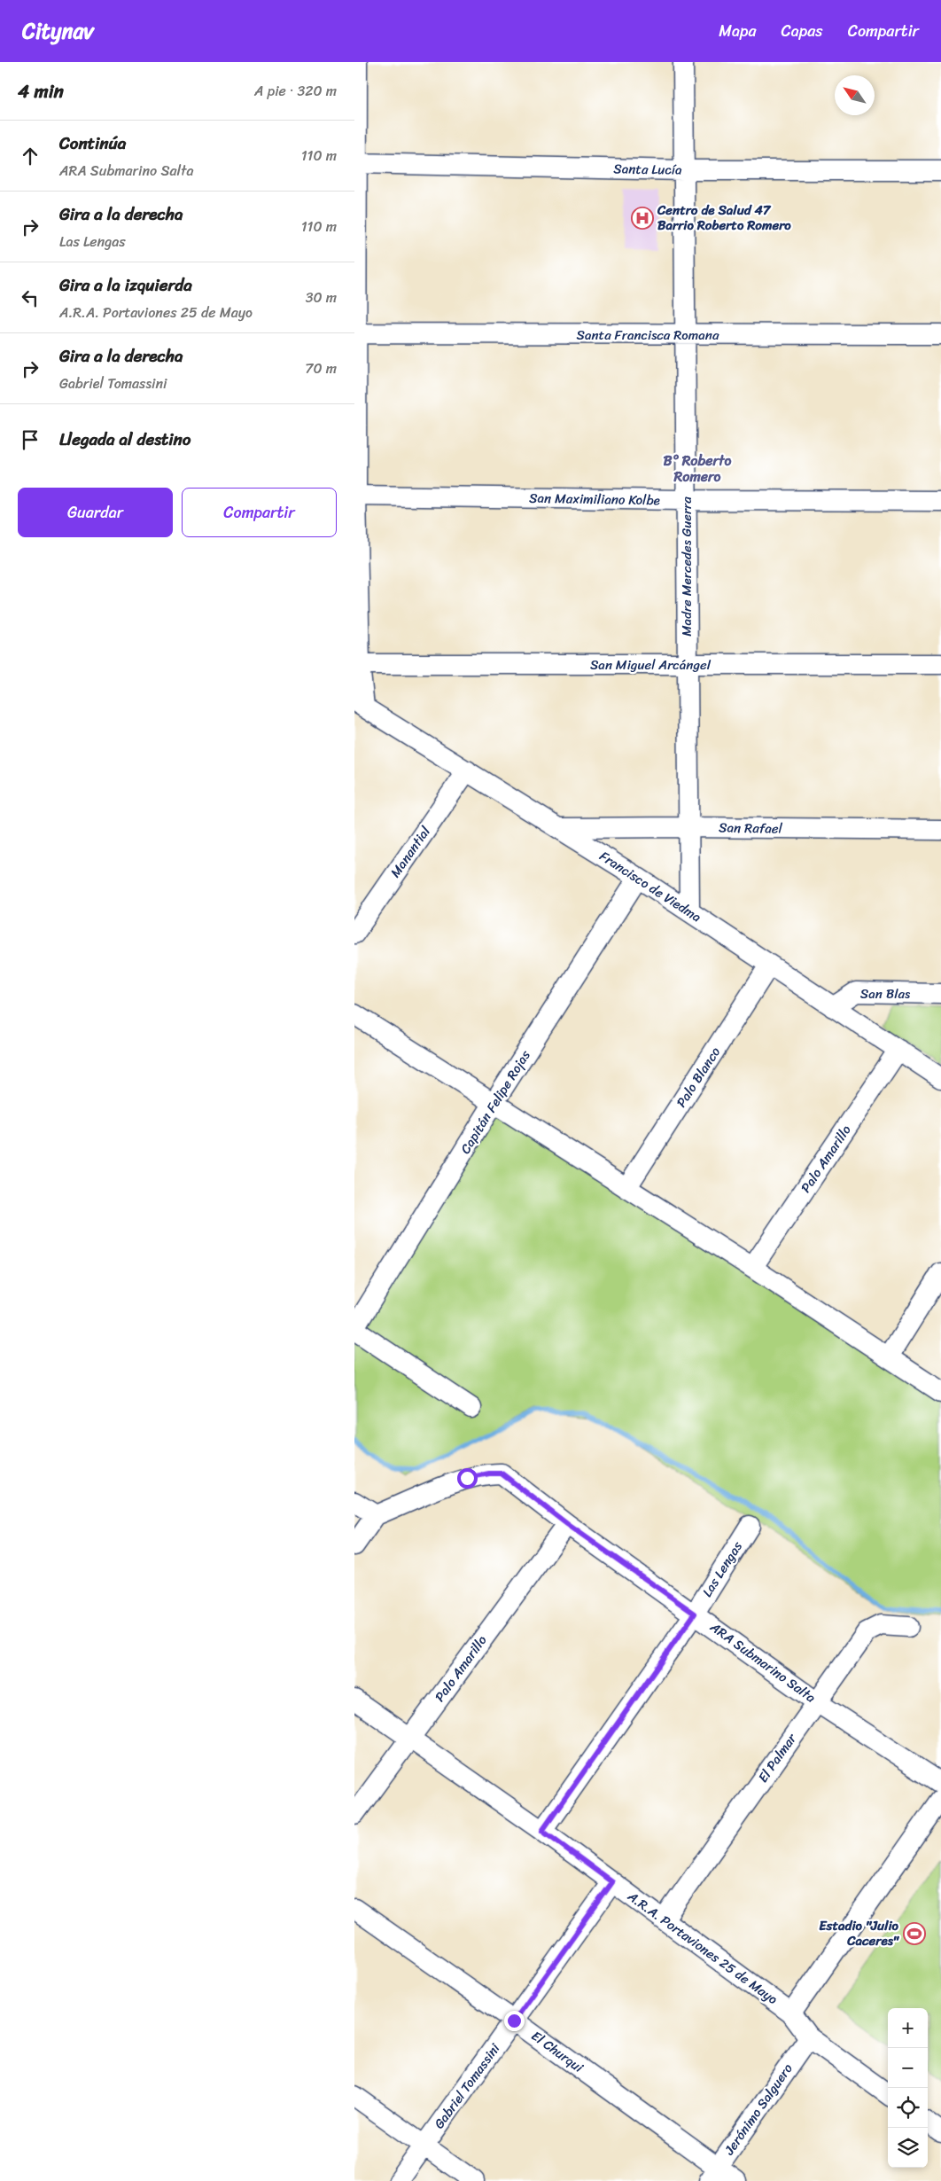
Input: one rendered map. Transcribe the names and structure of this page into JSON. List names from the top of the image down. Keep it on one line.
{"streets":{"street":["Santa Lucía","Santa Francisca Romana","San Maximiliano Kolbe","Madre Mercedes Guerra","San Miguel Arcángel","San Rafael","Manantial","Francisco de Viedma","San Blas","Palo Blanco","Capitán Felipe Rojas","Palo Amarillo","Las Lengas","ARA Submarino Salta","El Palmar","A.R.A. Portaviones 25 de Mayo","El Churqui","Gabriel Tomassini","Jerónimo Salguero"]},"crossings":[["Santa Lucía","Madre Mercedes Guerra"],["Santa Francisca Romana","Madre Mercedes Guerra"],["San Maximiliano Kolbe","Madre Mercedes Guerra"],["Madre Mercedes Guerra","San Miguel Arcángel"],["Madre Mercedes Guerra","San Rafael"],["Madre Mercedes Guerra","Francisco de Viedma"],["San Rafael","Francisco de Viedma"],["Manantial","Francisco de Viedma"],["Francisco de Viedma","San Blas"],["Francisco de Viedma","Palo Blanco"],["Francisco de Viedma","Capitán Felipe Rojas"],["Francisco de Viedma","Palo Amarillo"],["Palo Amarillo","ARA Submarino Salta"],["Palo Amarillo","A.R.A. Portaviones 25 de Mayo"],["Las Lengas","ARA Submarino Salta"],["Las Lengas","A.R.A. Portaviones 25 de Mayo"],["ARA Submarino Salta","El Palmar"],["El Palmar","A.R.A. Portaviones 25 de Mayo"],["A.R.A. Portaviones 25 de Mayo","Gabriel Tomassini"],["A.R.A. Portaviones 25 de Mayo","Jerónimo Salguero"],["El Churqui","Gabriel Tomassini"],["El Churqui","Jerónimo Salguero"]],"districts":["B° Roberto Romero"],"places":{"hospital":["Centro de Salud 47 Barrio Roberto Romero"],"sports":["Estadio \"Julio Caceres\""]},"north":"top left","page":{"header":"Citynav","nav":["Mapa","Capas","Compartir"],"heading":["4 min","A pie · 320 m"],"list":[["Continúa","ARA Submarino Salta","110 m"],["Gira a la derecha","Las Lengas","110 m"],["Gira a la izquierda","A.R.A. Portaviones 25 de Mayo","30 m"],["Gira a la derecha","Gabriel Tomassini","70 m"],"Llegada al destino"],"buttons":["Guardar","Compartir"],"map_buttons":["+","−"]}}
